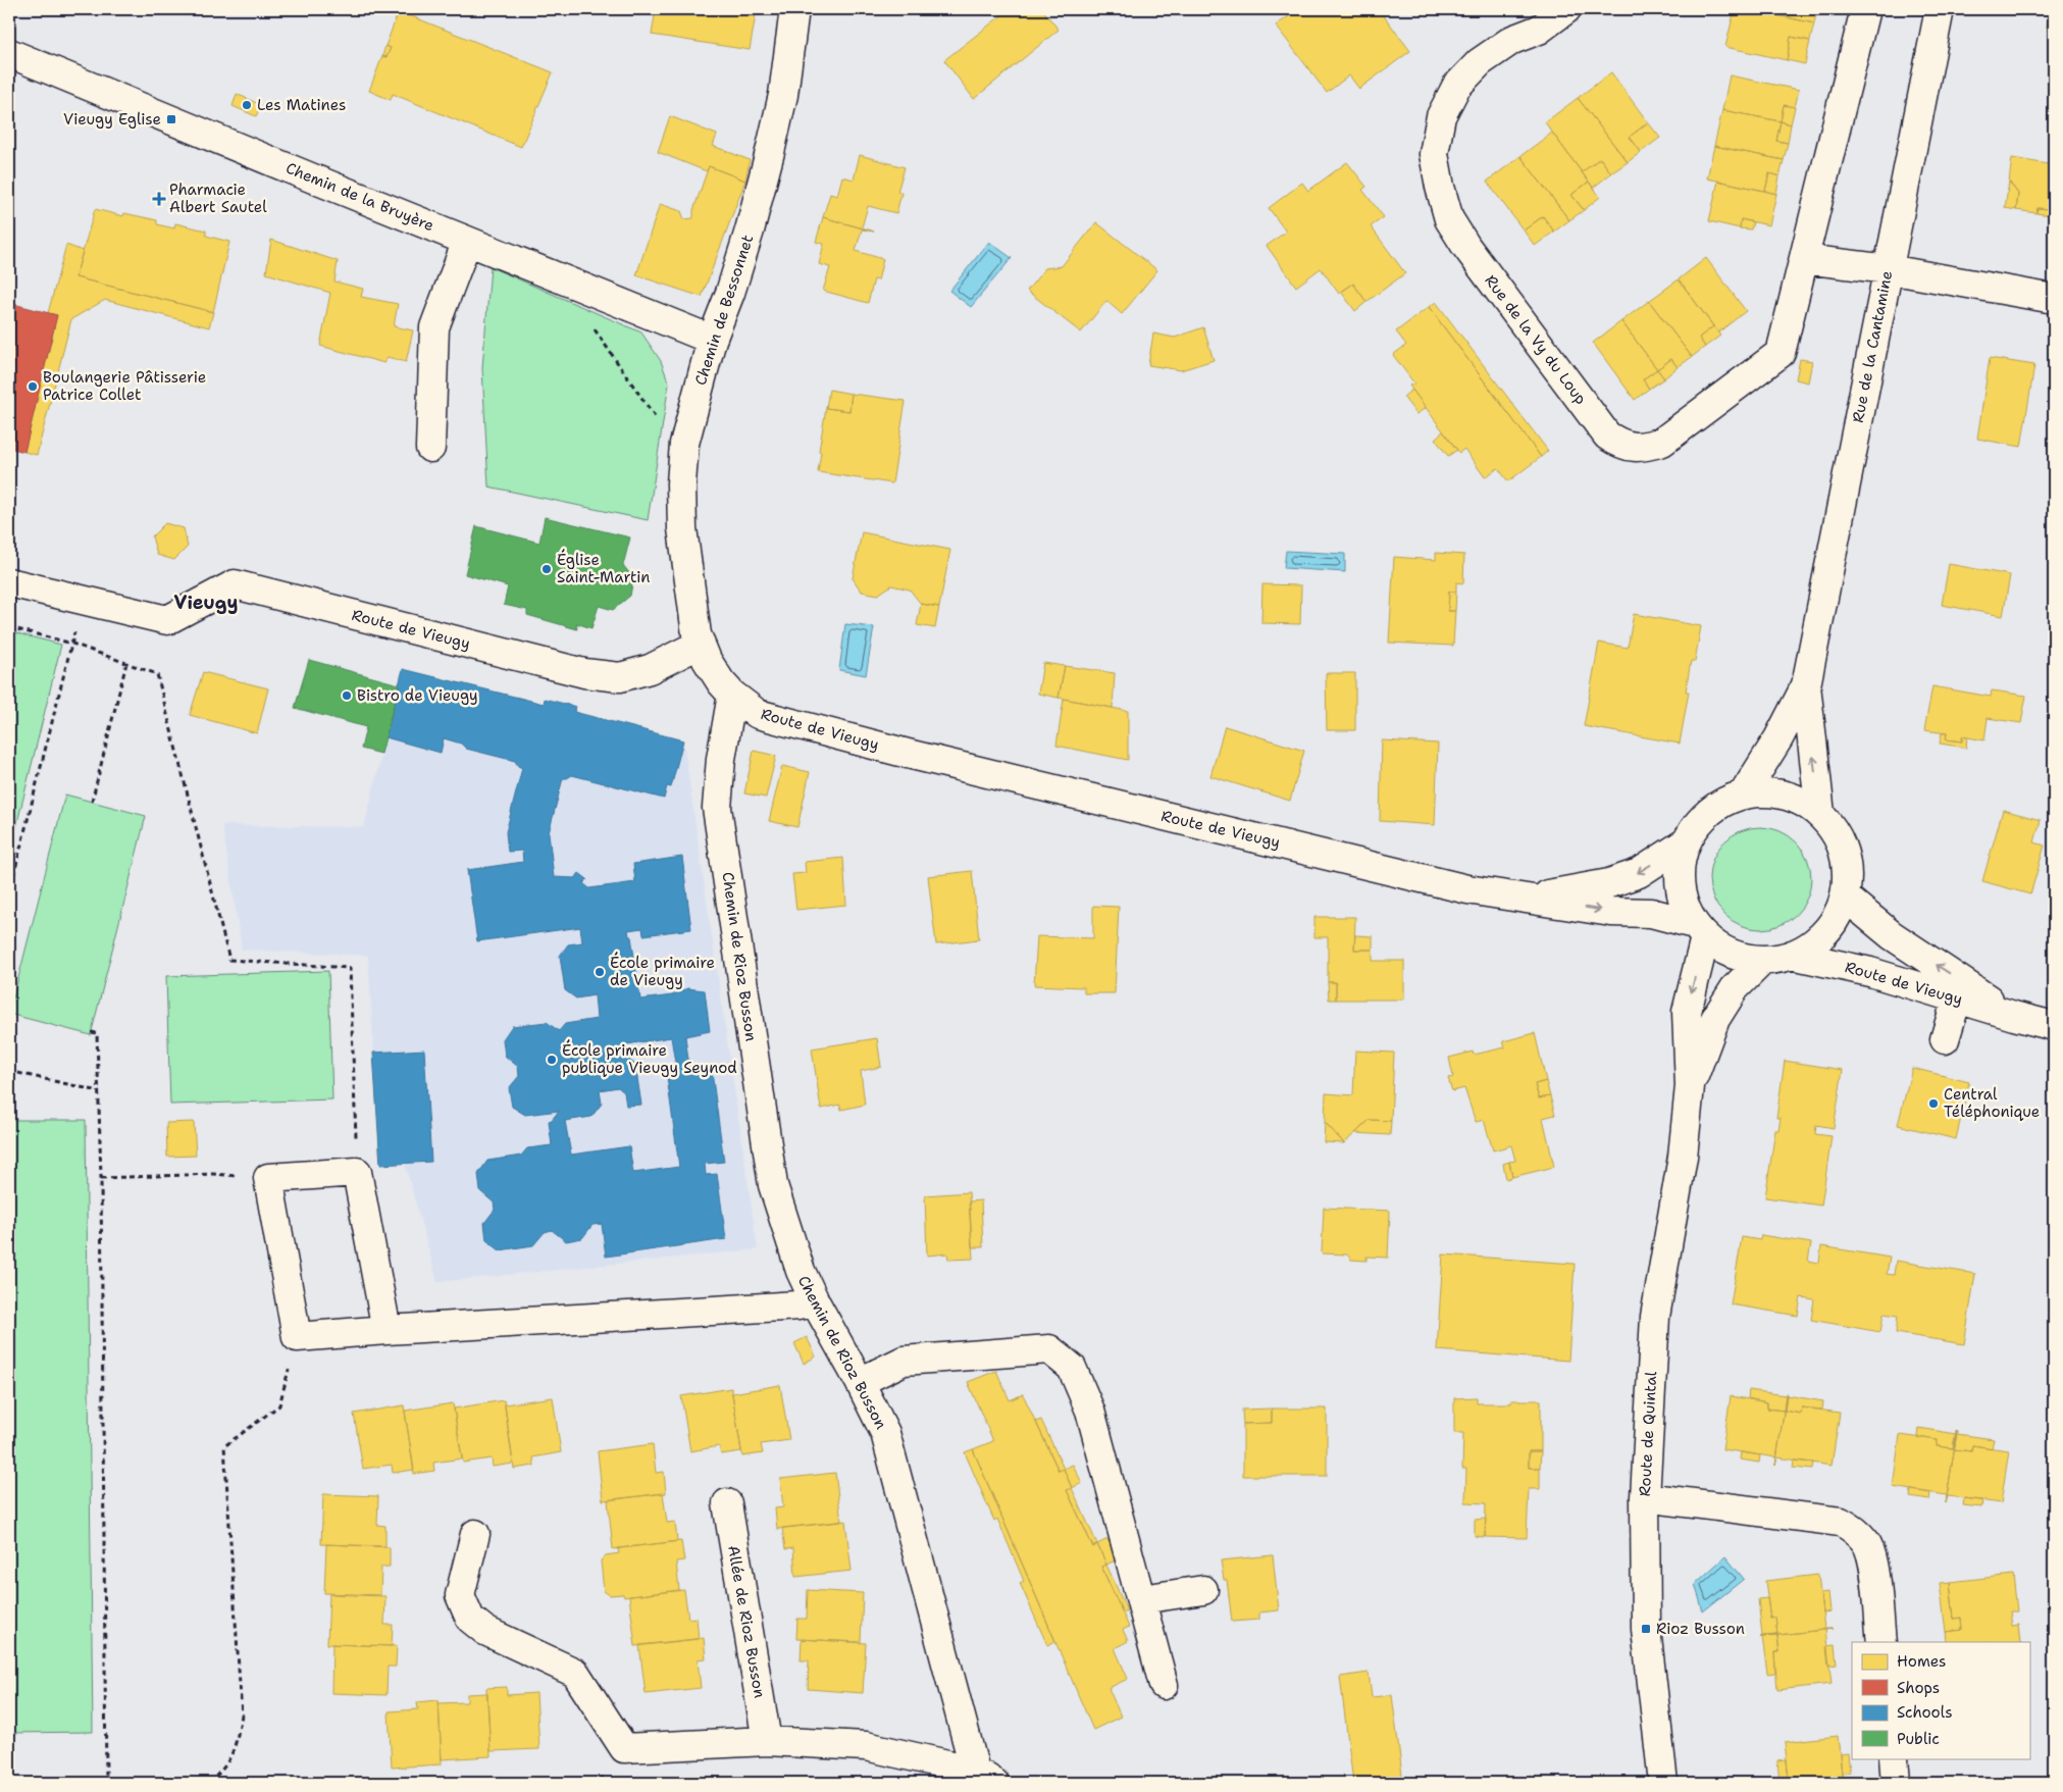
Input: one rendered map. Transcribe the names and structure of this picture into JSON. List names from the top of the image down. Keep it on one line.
{"streets":{"street":["Chemin de la Bruyère","Chemin de Bessonnet","Rue de la Vy du Loup","Rue de la Cantamine","Route de Vieugy","Chemin de Rioz Busson","Route de Quintal","Allée de Rioz Busson"]},"crossings":[["Chemin de la Bruyère","Chemin de Bessonnet"],["Chemin de Bessonnet","Route de Vieugy"],["Rue de la Cantamine","Route de Vieugy"],["Rue de la Cantamine","Route de Quintal"],["Route de Vieugy","Chemin de Rioz Busson"],["Route de Vieugy","Route de Quintal"]],"districts":["Vieugy"],"places":{"other":["Les Matines","Boulangerie Pâtisserie Patrice Collet","Église Saint-Martin","Bistro de Vieugy","École primaire de Vieugy","École primaire publique Vieugy Seynod","Central Téléphonique"],"transit":["Vieugy Eglise","Rioz Busson"],"health":["Pharmacie Albert Sautel"]},"legend":["Homes","Shops","Schools","Public"]}
